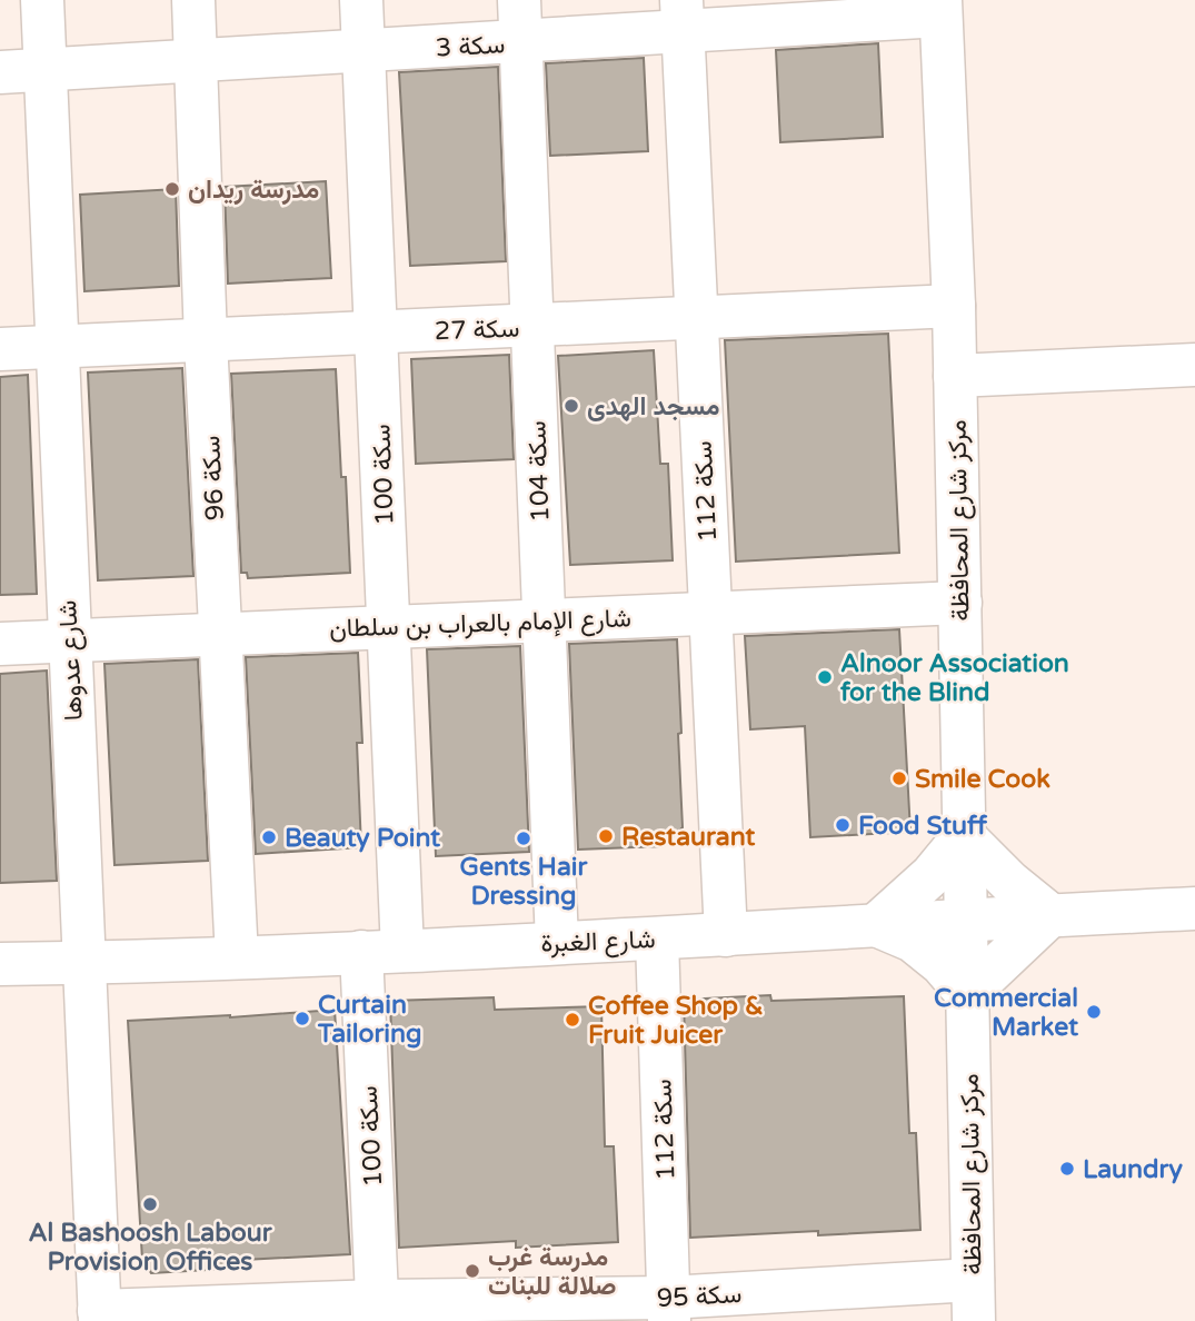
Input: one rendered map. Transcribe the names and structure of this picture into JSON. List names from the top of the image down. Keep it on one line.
{"streets":{"street":["سكة 3","سكة 27","سكة 104","سكة 100","سكة 96","سكة 112","مركز شارع المحافظة","شارع الإمام بالعراب بن سلطان","شارع عدوها","شارع الغبرة","سكة 95"]},"crossings":[["سكة 3","سكة 104"],["سكة 3","سكة 100"],["سكة 3","سكة 96"],["سكة 3","سكة 112"],["سكة 3","مركز شارع المحافظة"],["سكة 3","شارع عدوها"],["سكة 27","سكة 104"],["سكة 27","سكة 100"],["سكة 27","سكة 96"],["سكة 27","سكة 112"],["سكة 27","مركز شارع المحافظة"],["سكة 27","شارع عدوها"],["سكة 104","شارع الإمام بالعراب بن سلطان"],["سكة 104","شارع الغبرة"],["سكة 100","شارع الإمام بالعراب بن سلطان"],["سكة 100","شارع الغبرة"],["سكة 100","سكة 95"],["سكة 96","شارع الإمام بالعراب بن سلطان"],["سكة 96","شارع الغبرة"],["سكة 112","شارع الإمام بالعراب بن سلطان"],["سكة 112","شارع الغبرة"],["سكة 112","سكة 95"],["مركز شارع المحافظة","شارع الإمام بالعراب بن سلطان"],["مركز شارع المحافظة","شارع الغبرة"],["مركز شارع المحافظة","سكة 95"],["شارع الإمام بالعراب بن سلطان","شارع عدوها"],["شارع عدوها","شارع الغبرة"],["شارع عدوها","سكة 95"]],"places":["مدرسة ريدان","مسجد الهدى","Alnoor Association for the Blind","Smile Cook","Food Stuff","Restaurant","Beauty Point","Gents Hair Dressing","Commercial Market","Curtain Tailoring","Coffee Shop & Fruit Juicer","Laundry","Al Bashoosh Labour Provision Offices","مدرسة غرب صلالة للبنات"]}
